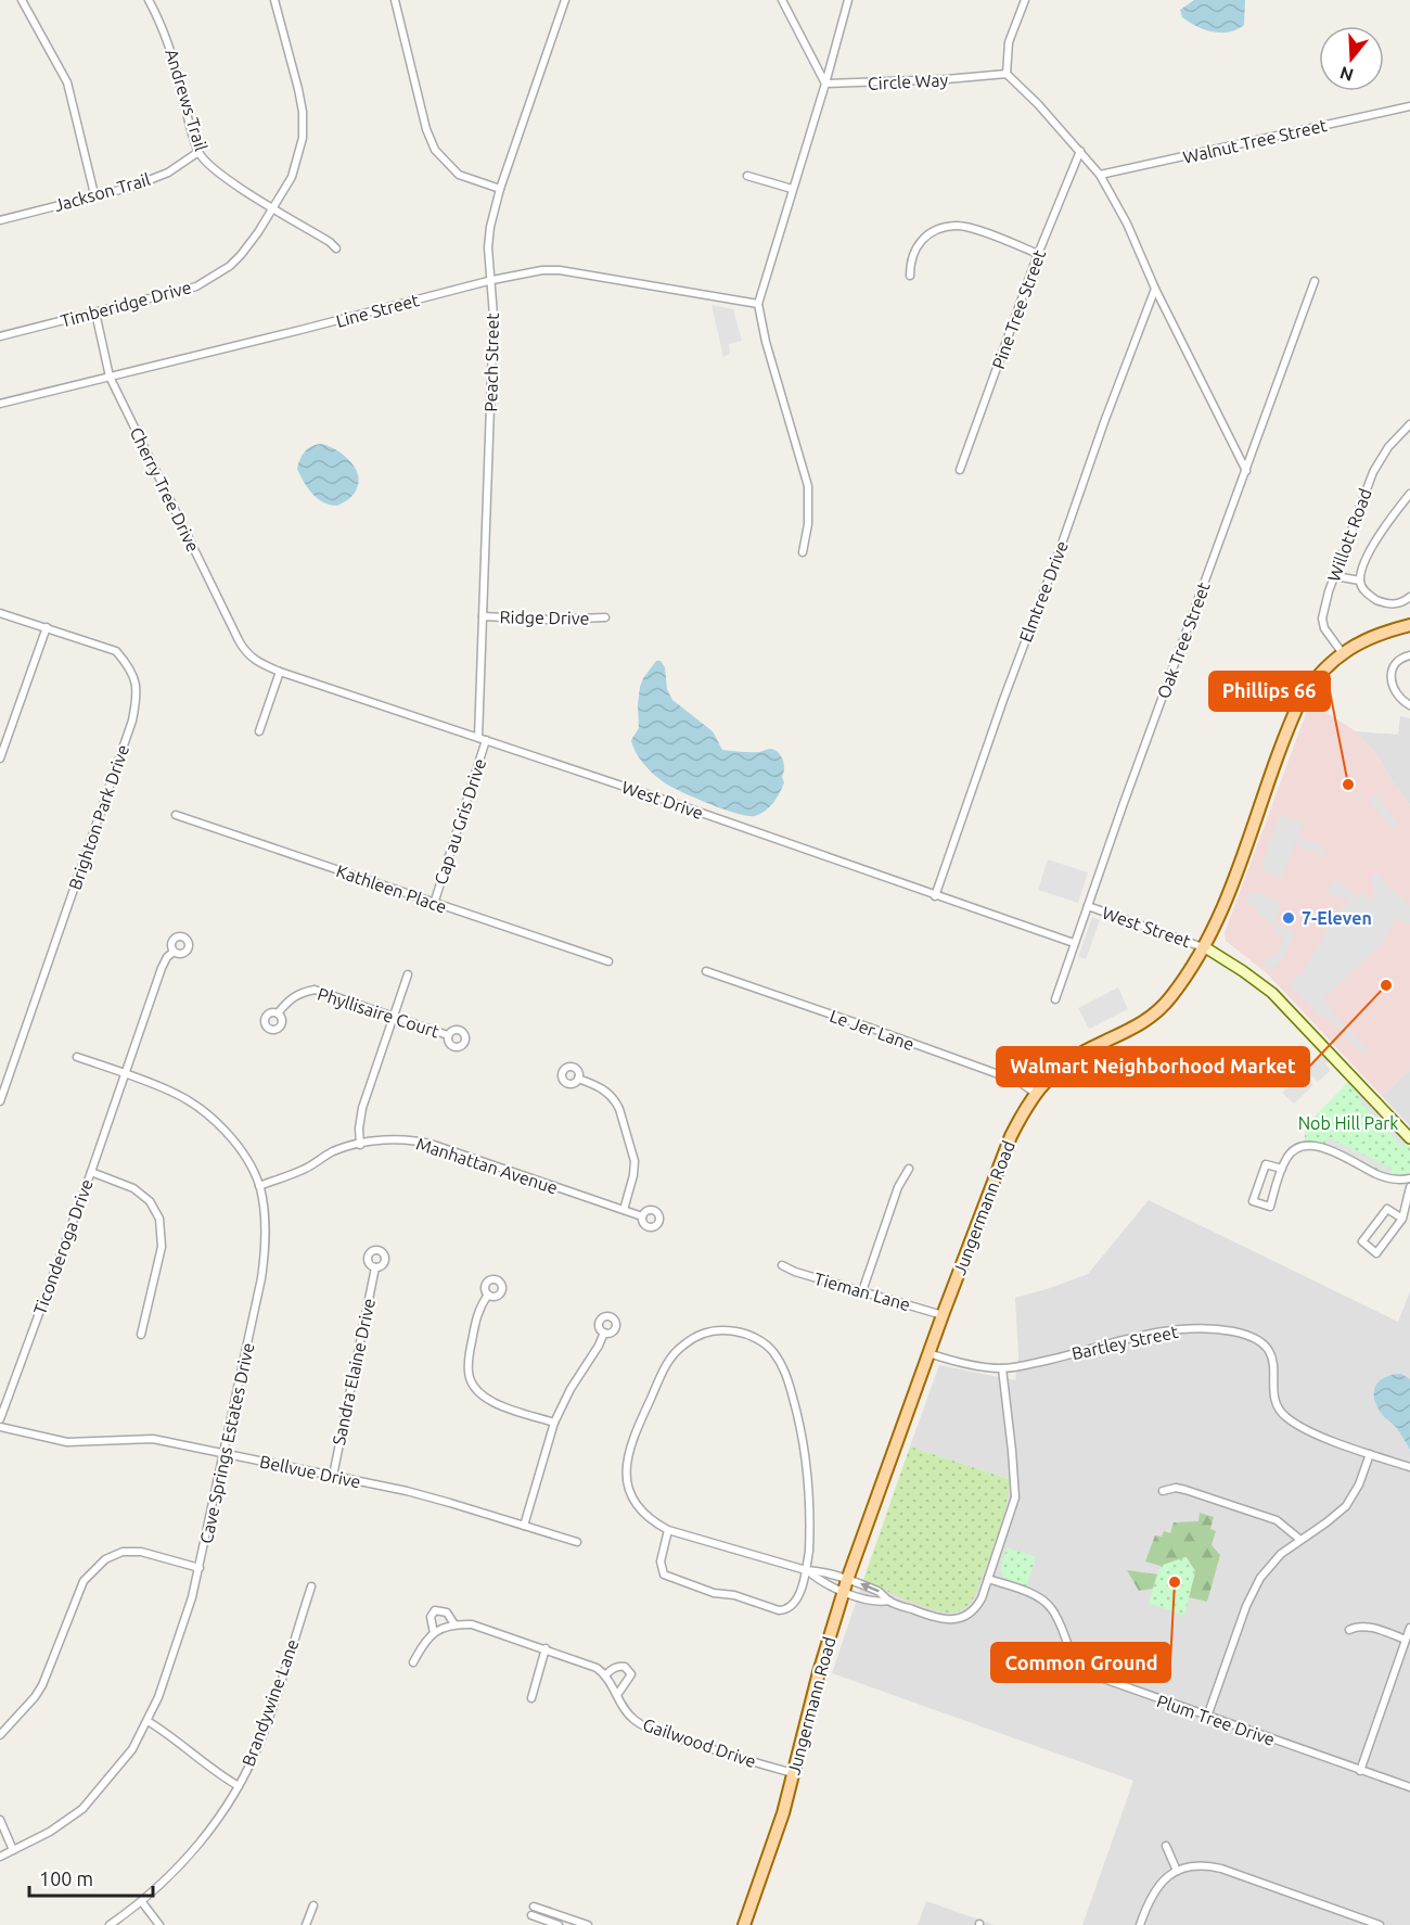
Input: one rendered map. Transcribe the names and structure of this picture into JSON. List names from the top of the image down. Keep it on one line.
{"streets":{"main road":["Jungermann Road"],"street":["Circle Way","Andrews Trail","Walnut Tree Street","Jackson Trail","Timberidge Drive","Pine Tree Street","Line Street","Peach Street","Cherry Tree Drive","Willott Road","Elmtree Drive","Ridge Drive","Oak Tree Street","West Drive","Brighton Park Drive","Cap au Gris Drive","Kathleen Place","West Street","Phyllisaire Court","Le Jer Lane","Manhattan Avenue","Ticonderoga Drive","Tieman Lane","Bartley Street","Sandra Elaine Drive","Cave Springs Estates Drive","Bellvue Drive","Brandywine Lane","Plum Tree Drive","Gailwood Drive"]},"crossings":[["Andrews Trail","Jackson Trail"],["Andrews Trail","Timberidge Drive"],["Timberidge Drive","Cherry Tree Drive"],["Line Street","Peach Street"],["Line Street","Cherry Tree Drive"],["Peach Street","Ridge Drive"],["Peach Street","West Drive"],["Peach Street","Cap au Gris Drive"],["Cherry Tree Drive","West Drive"],["Willott Road","Jungermann Road"],["Elmtree Drive","West Drive"],["Oak Tree Street","West Drive"],["Oak Tree Street","West Street"],["West Drive","Cap au Gris Drive"],["Cap au Gris Drive","Kathleen Place"],["West Street","Jungermann Road"],["Le Jer Lane","Jungermann Road"],["Manhattan Avenue","Cave Springs Estates Drive"],["Jungermann Road","Tieman Lane"],["Jungermann Road","Bartley Street"],["Jungermann Road","Gailwood Drive"],["Ticonderoga Drive","Cave Springs Estates Drive"],["Sandra Elaine Drive","Bellvue Drive"],["Cave Springs Estates Drive","Bellvue Drive"]],"parks":["Nob Hill Park"],"places":["Phillips 66","7-Eleven","Walmart Neighborhood Market","Common Ground"],"scale_bar":"100 m","north":"bottom"}
